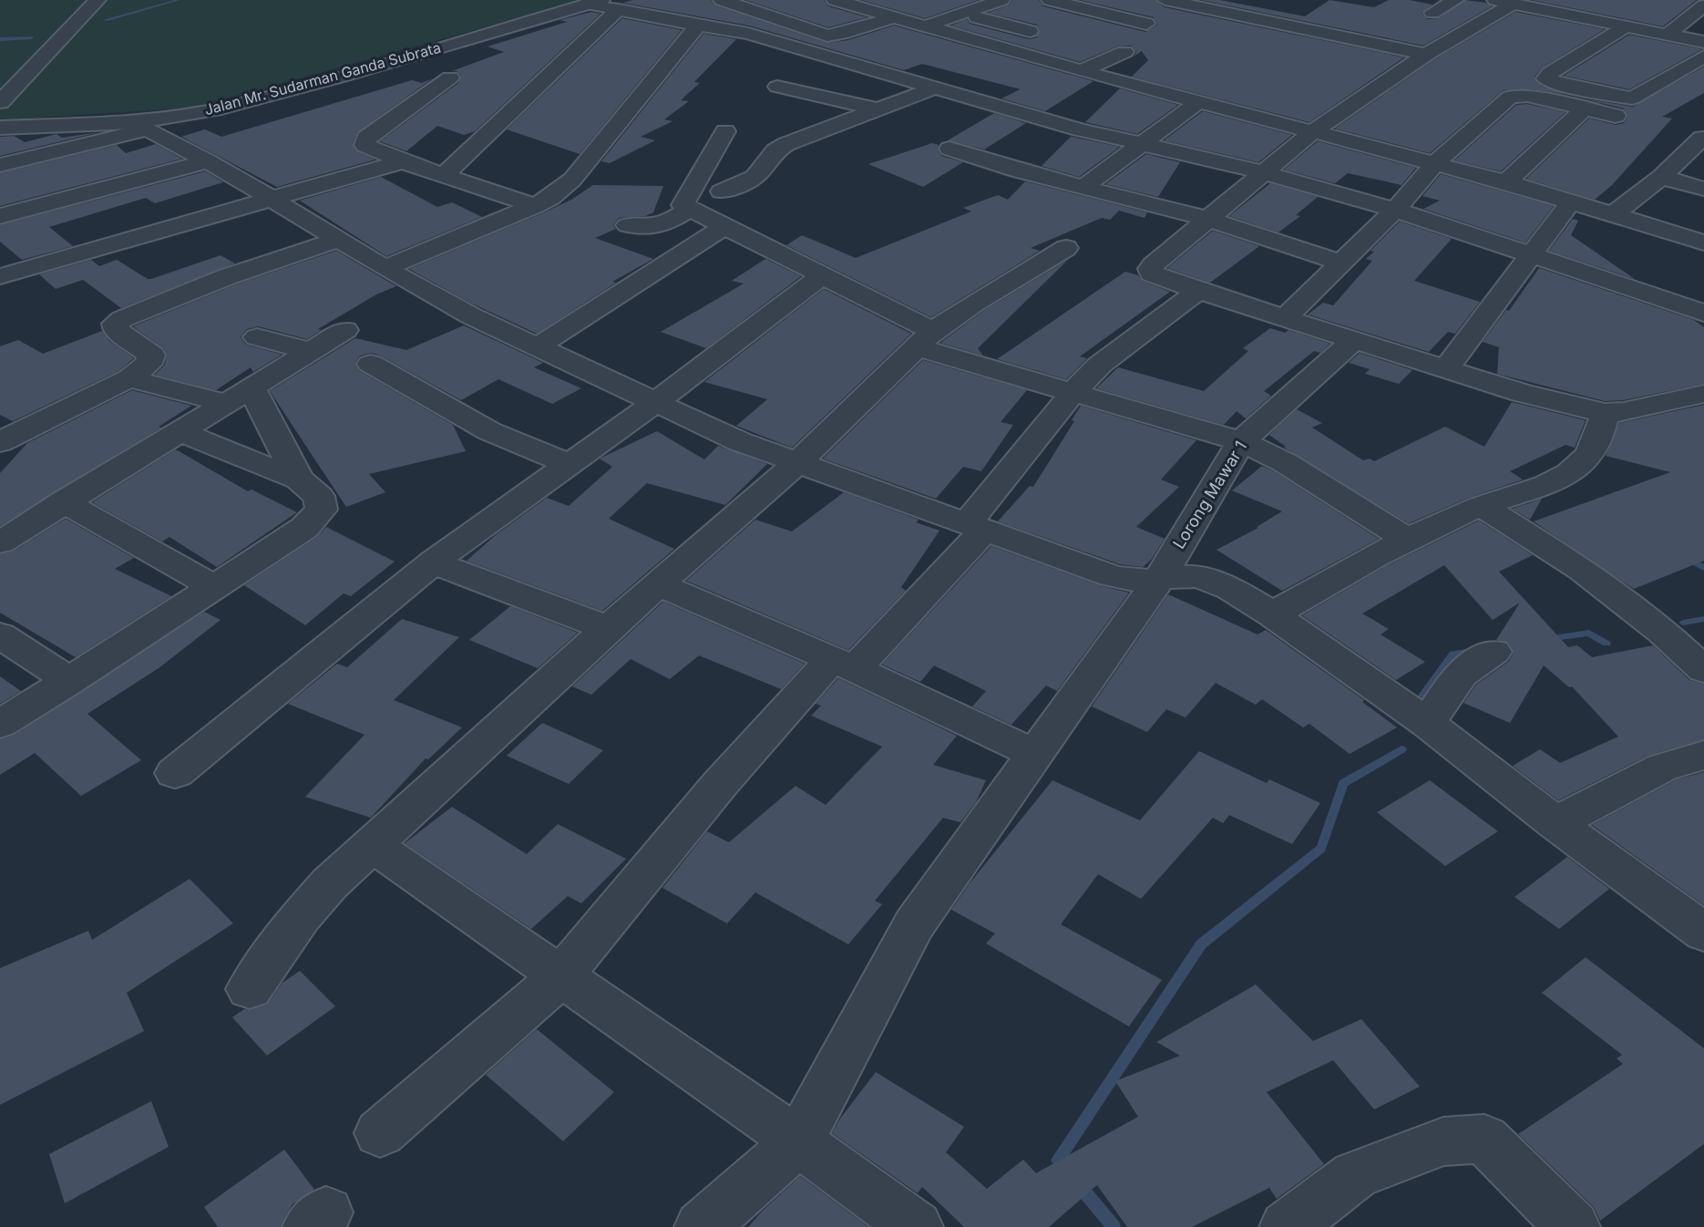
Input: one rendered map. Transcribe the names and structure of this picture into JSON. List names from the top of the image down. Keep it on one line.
{"streets":{"street":["Jalan Mr. Sudarman Ganda Subrata","Lorong Mawar 1"]}}
